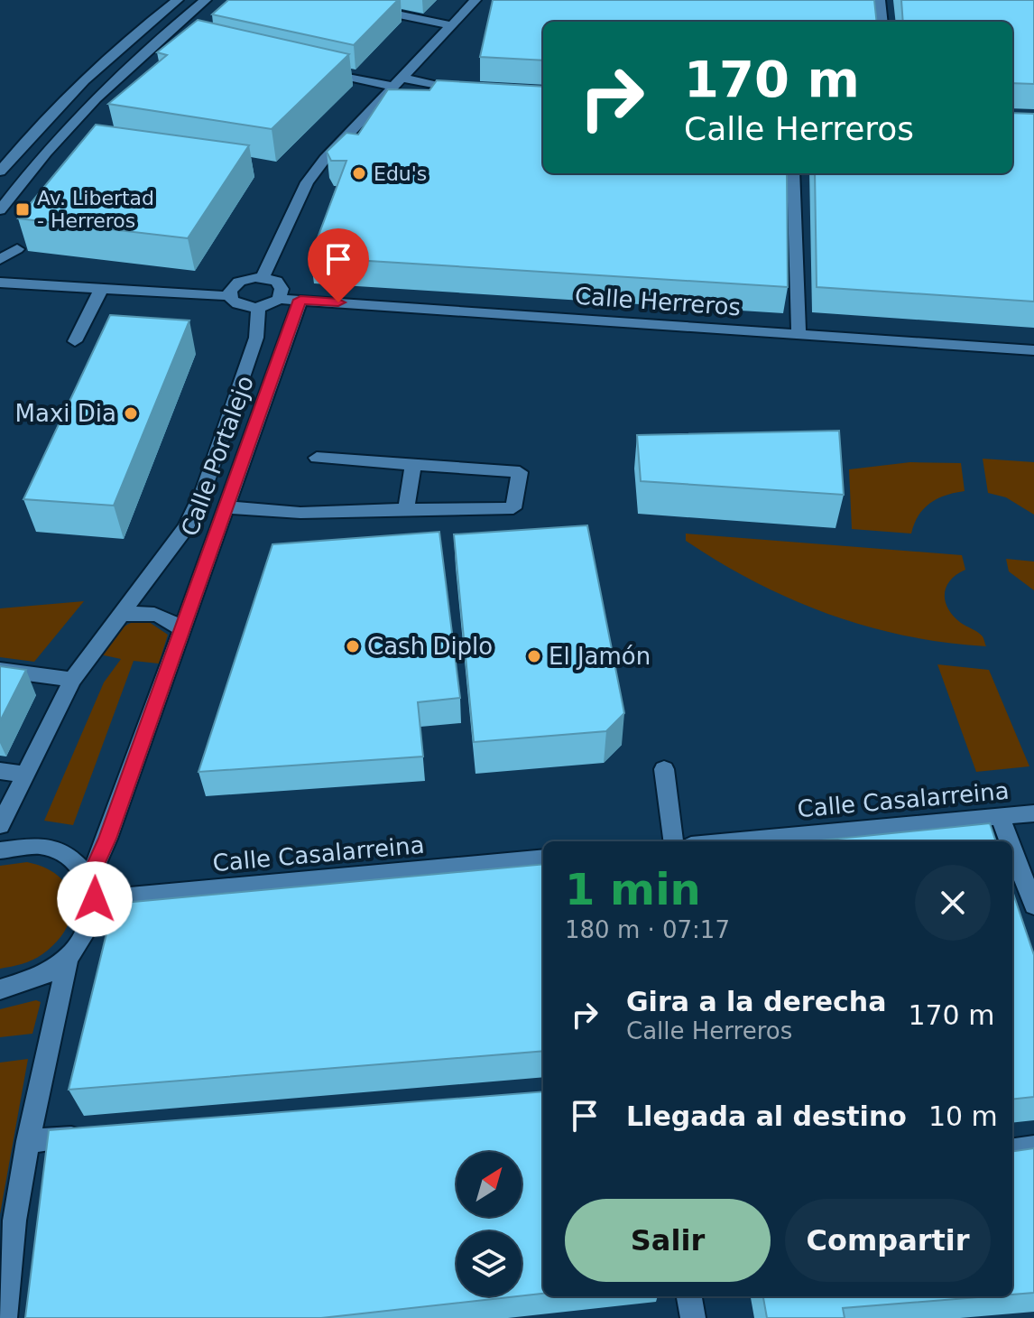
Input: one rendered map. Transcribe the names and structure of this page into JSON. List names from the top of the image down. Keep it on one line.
{"streets":{"street":["Calle Herreros","Calle Portalejo","Calle Casalarreina"]},"crossings":[["Calle Herreros","Calle Portalejo"]],"places":{"other":["Edu's","Maxi Dia","Cash Diplo","El Jamón"],"transit":["Av. Libertad - Herreros"]},"north":"top right","page":{"turn":["170 m","Calle Herreros"],"heading":["1 min","180 m · 07:17"],"list":[{"name":"Gira a la derecha","note":"Calle Herreros","value":"170 m"},{"name":"Llegada al destino","value":"10 m"}],"buttons":["Salir","Compartir"]}}
